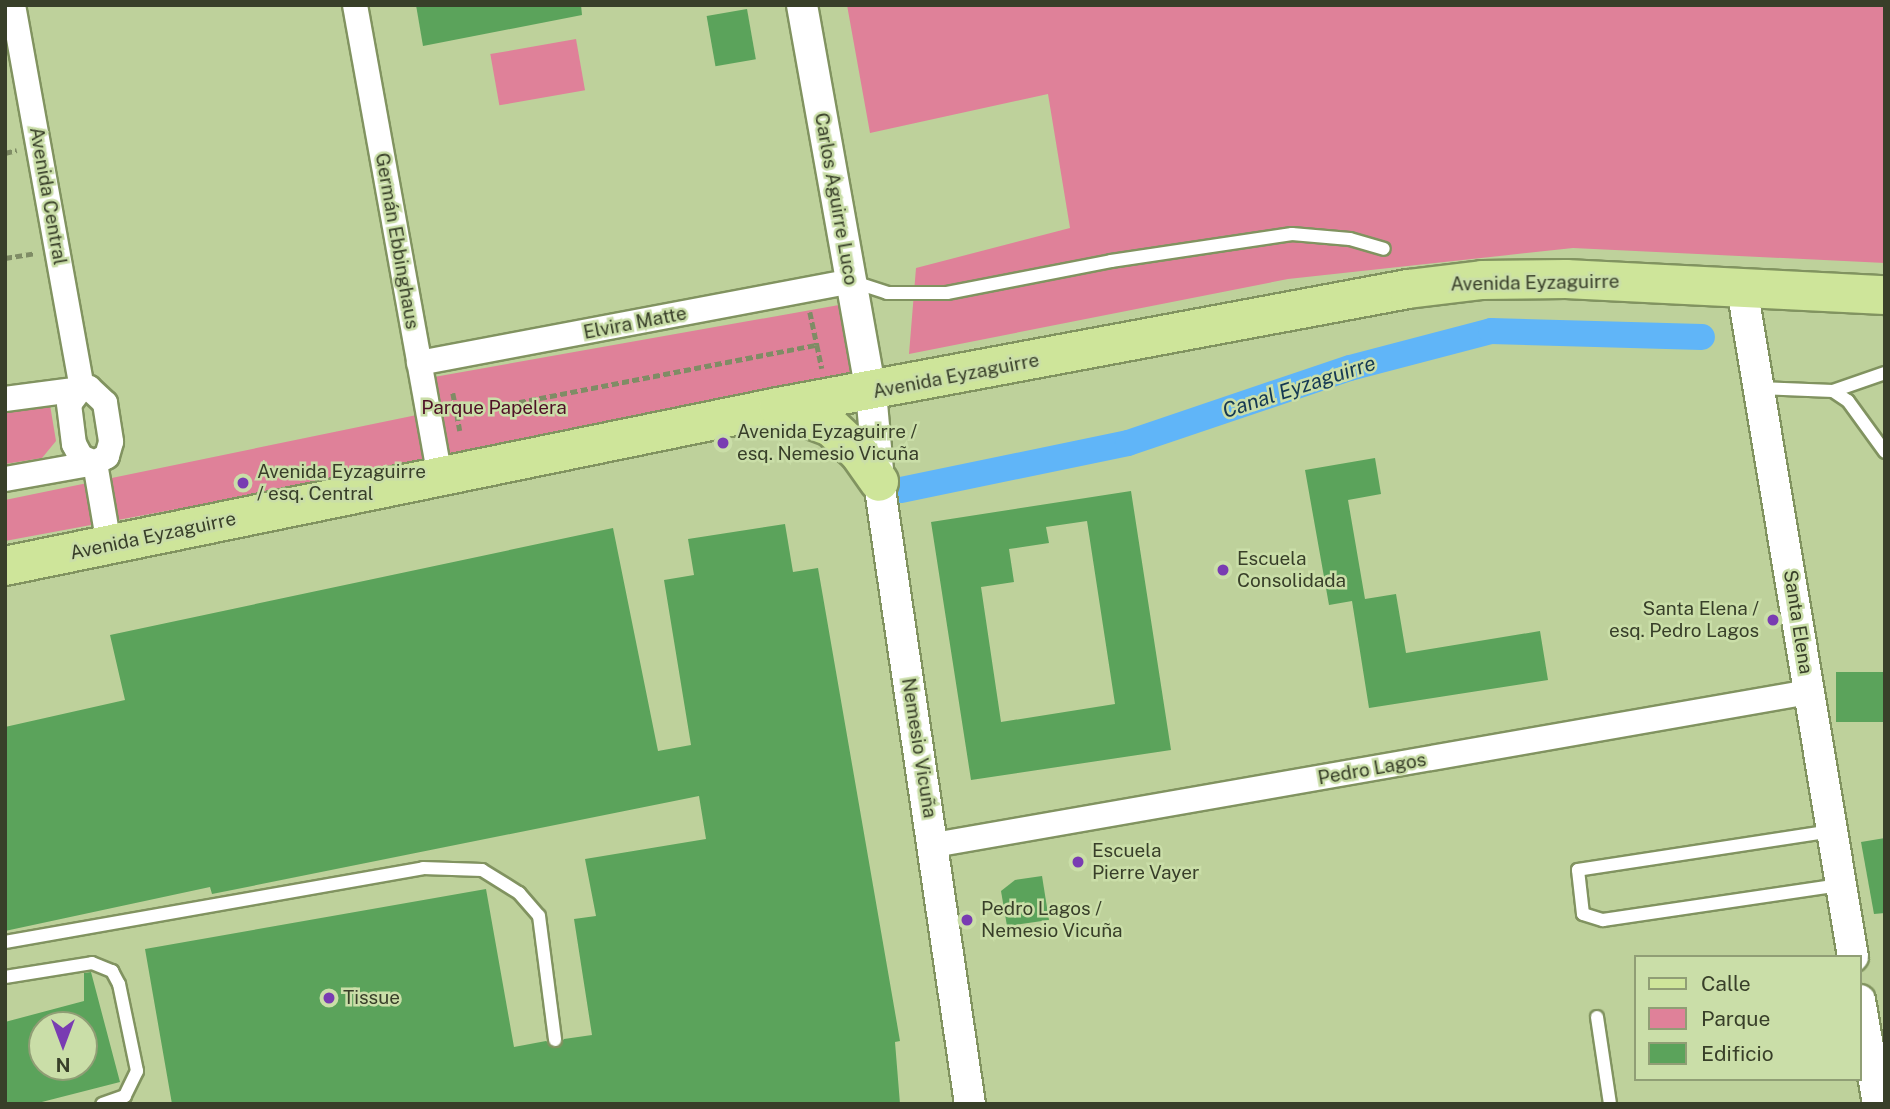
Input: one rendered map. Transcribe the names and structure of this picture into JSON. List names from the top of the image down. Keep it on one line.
{"streets":{"main road":["Avenida Eyzaguirre"],"street":["Avenida Central","Carlos Aguirre Luco","Germán Ebbinghaus","Elvira Matte","Santa Elena","Nemesio Vicuña","Pedro Lagos"]},"crossings":[["Carlos Aguirre Luco","Avenida Eyzaguirre"],["Carlos Aguirre Luco","Elvira Matte"],["Carlos Aguirre Luco","Nemesio Vicuña"],["Germán Ebbinghaus","Avenida Eyzaguirre"],["Germán Ebbinghaus","Elvira Matte"],["Avenida Eyzaguirre","Santa Elena"],["Avenida Eyzaguirre","Nemesio Vicuña"],["Santa Elena","Pedro Lagos"],["Nemesio Vicuña","Pedro Lagos"]],"water":["Canal Eyzaguirre"],"parks":["Parque Papelera"],"places":["Avenida Eyzaguirre / esq. Nemesio Vicuña","Avenida Eyzaguirre / esq. Central","Escuela Consolidada","Santa Elena / esq. Pedro Lagos","Escuela Pierre Vayer","Pedro Lagos / Nemesio Vicuña","Tissue"],"legend":["Calle","Parque","Edificio"],"north":"bottom"}
